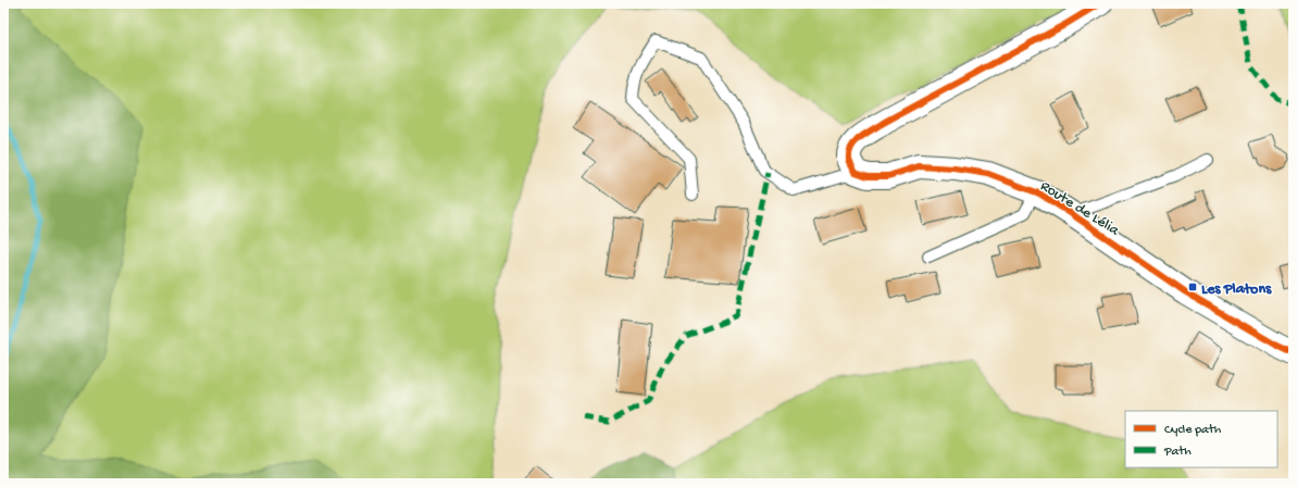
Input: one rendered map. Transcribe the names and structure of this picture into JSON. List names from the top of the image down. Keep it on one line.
{"streets":{"street":["Route de Lélia"]},"places":{"transit":["Les Platons"]},"legend":["Cycle path","Path"]}
